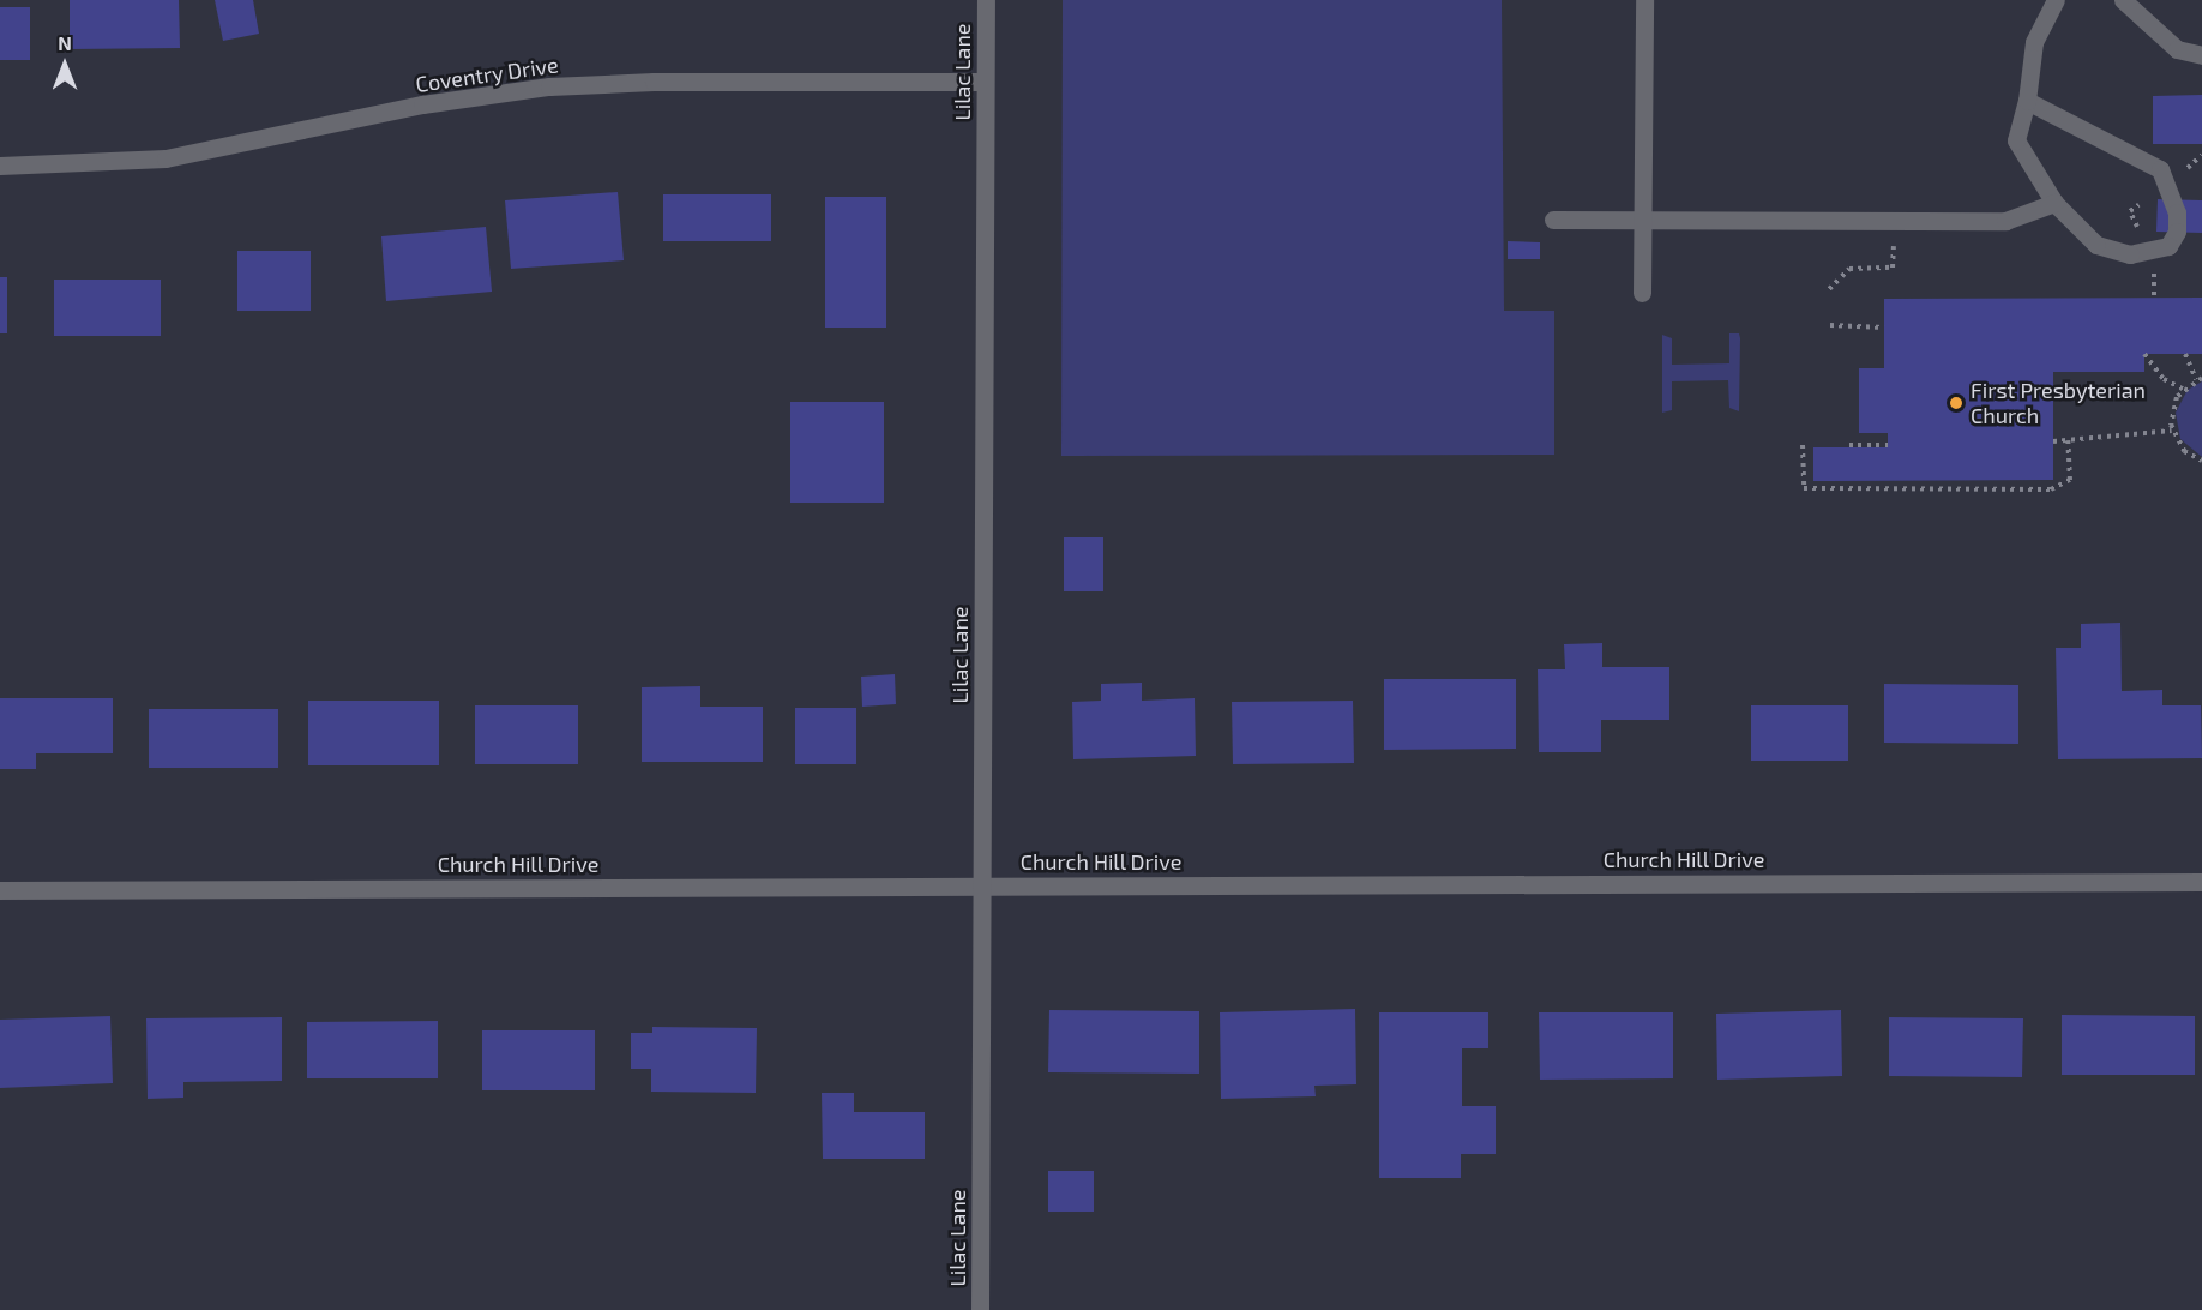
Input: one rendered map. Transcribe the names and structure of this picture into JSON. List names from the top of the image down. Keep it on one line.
{"streets":{"street":["Lilac Lane","Coventry Drive","Church Hill Drive"]},"crossings":[["Lilac Lane","Coventry Drive"],["Lilac Lane","Church Hill Drive"]],"places":["First Presbyterian Church"],"north":"top"}
